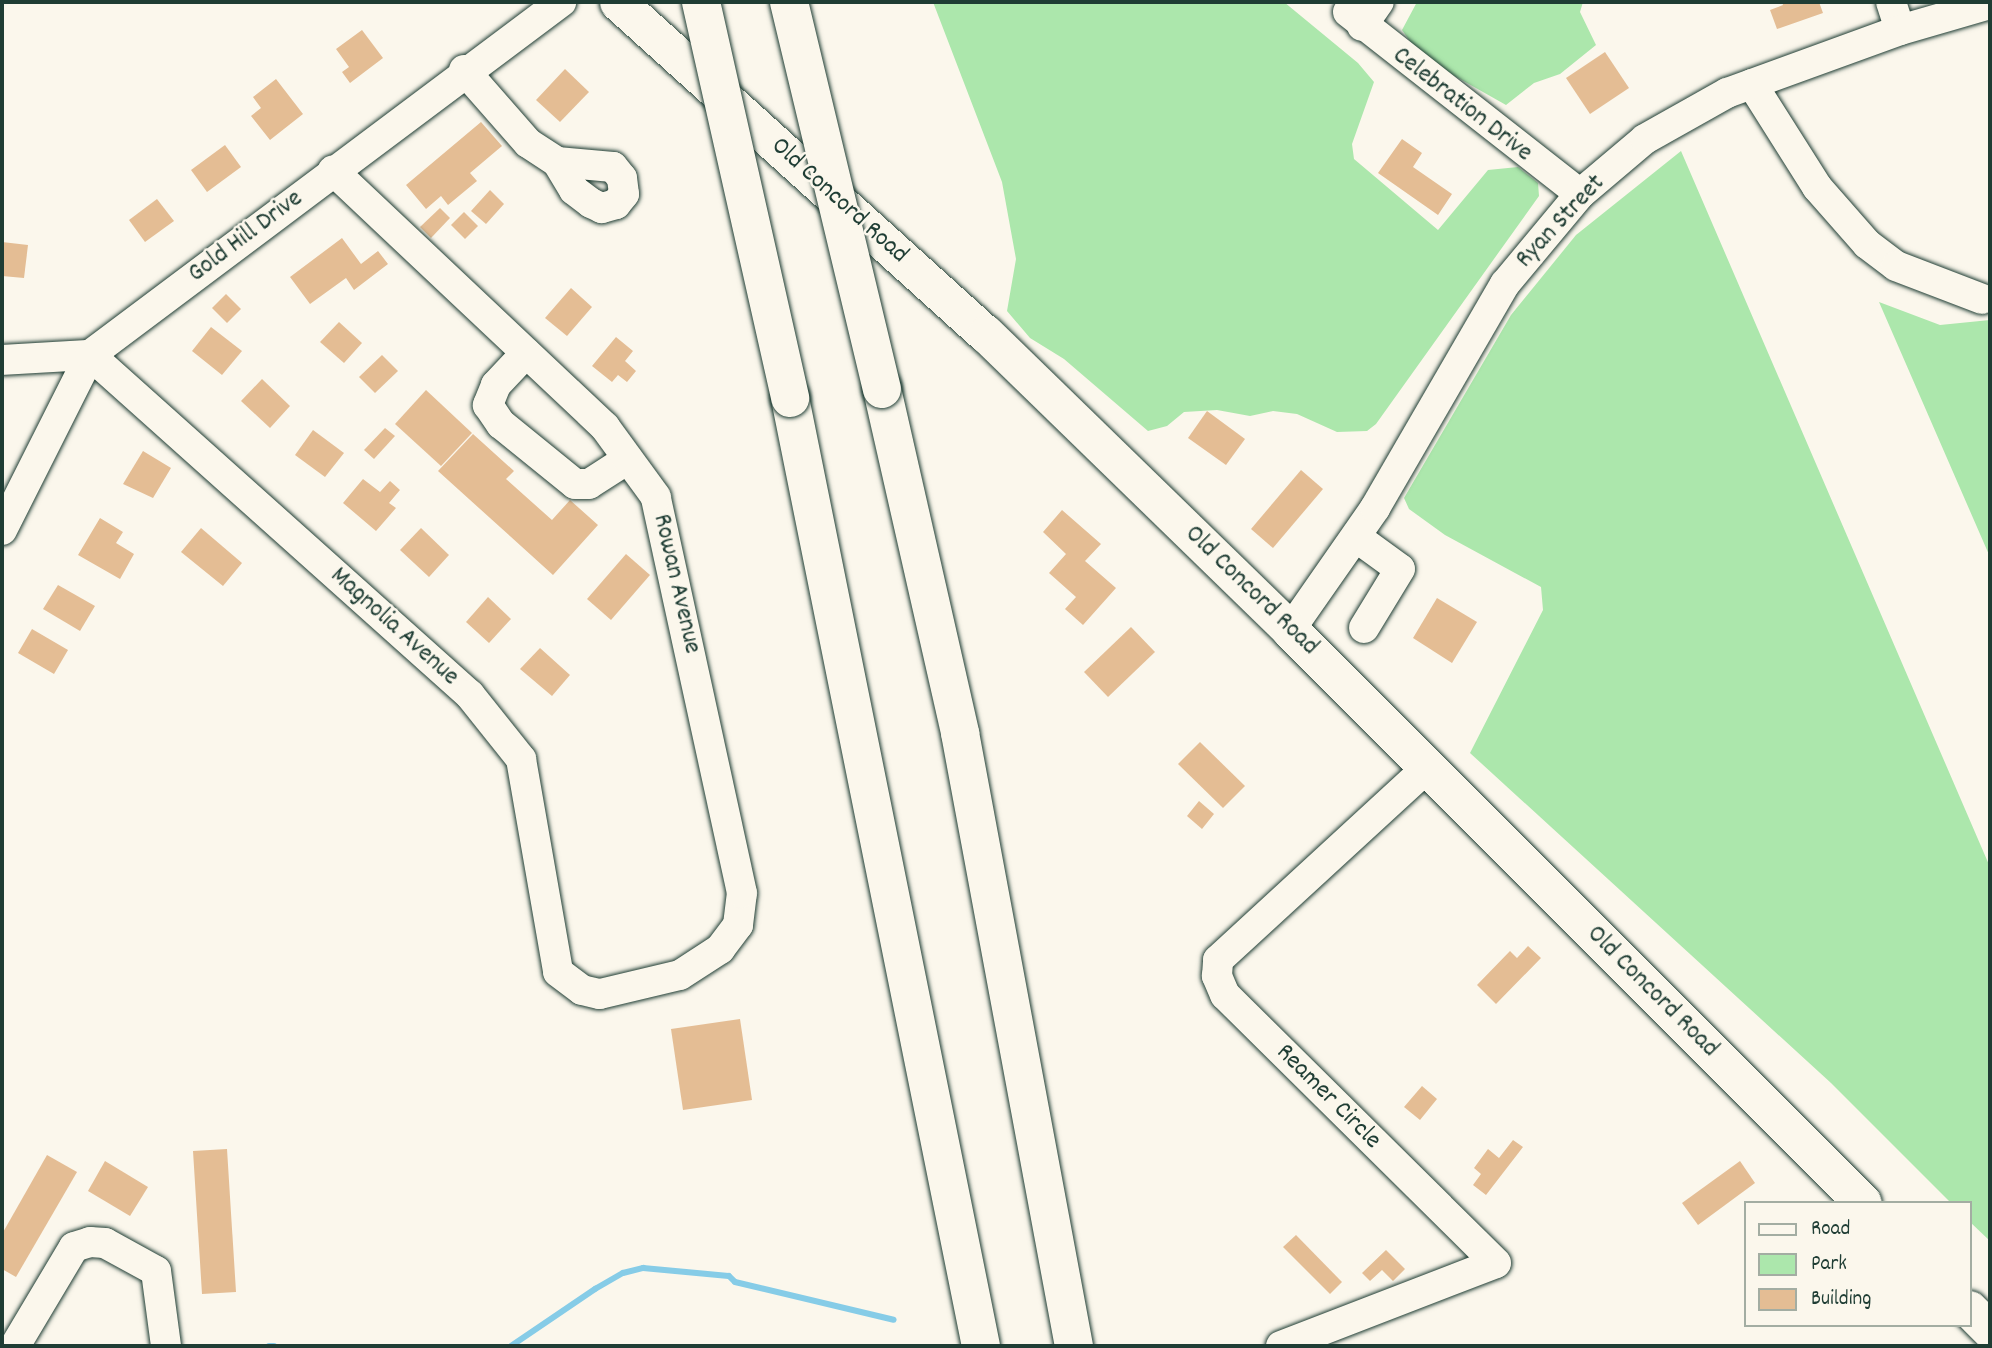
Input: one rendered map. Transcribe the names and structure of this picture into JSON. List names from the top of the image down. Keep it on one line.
{"streets":{"main road":["Old Concord Road"],"street":["Celebration Drive","Ryan Street","Gold Hill Drive","Rowan Avenue","Magnolia Avenue","Reamer Circle"]},"crossings":[["Celebration Drive","Ryan Street"],["Old Concord Road","Ryan Street"],["Old Concord Road","Reamer Circle"],["Gold Hill Drive","Rowan Avenue"],["Gold Hill Drive","Magnolia Avenue"],["Rowan Avenue","Magnolia Avenue"]],"legend":["Road","Park","Building"]}
